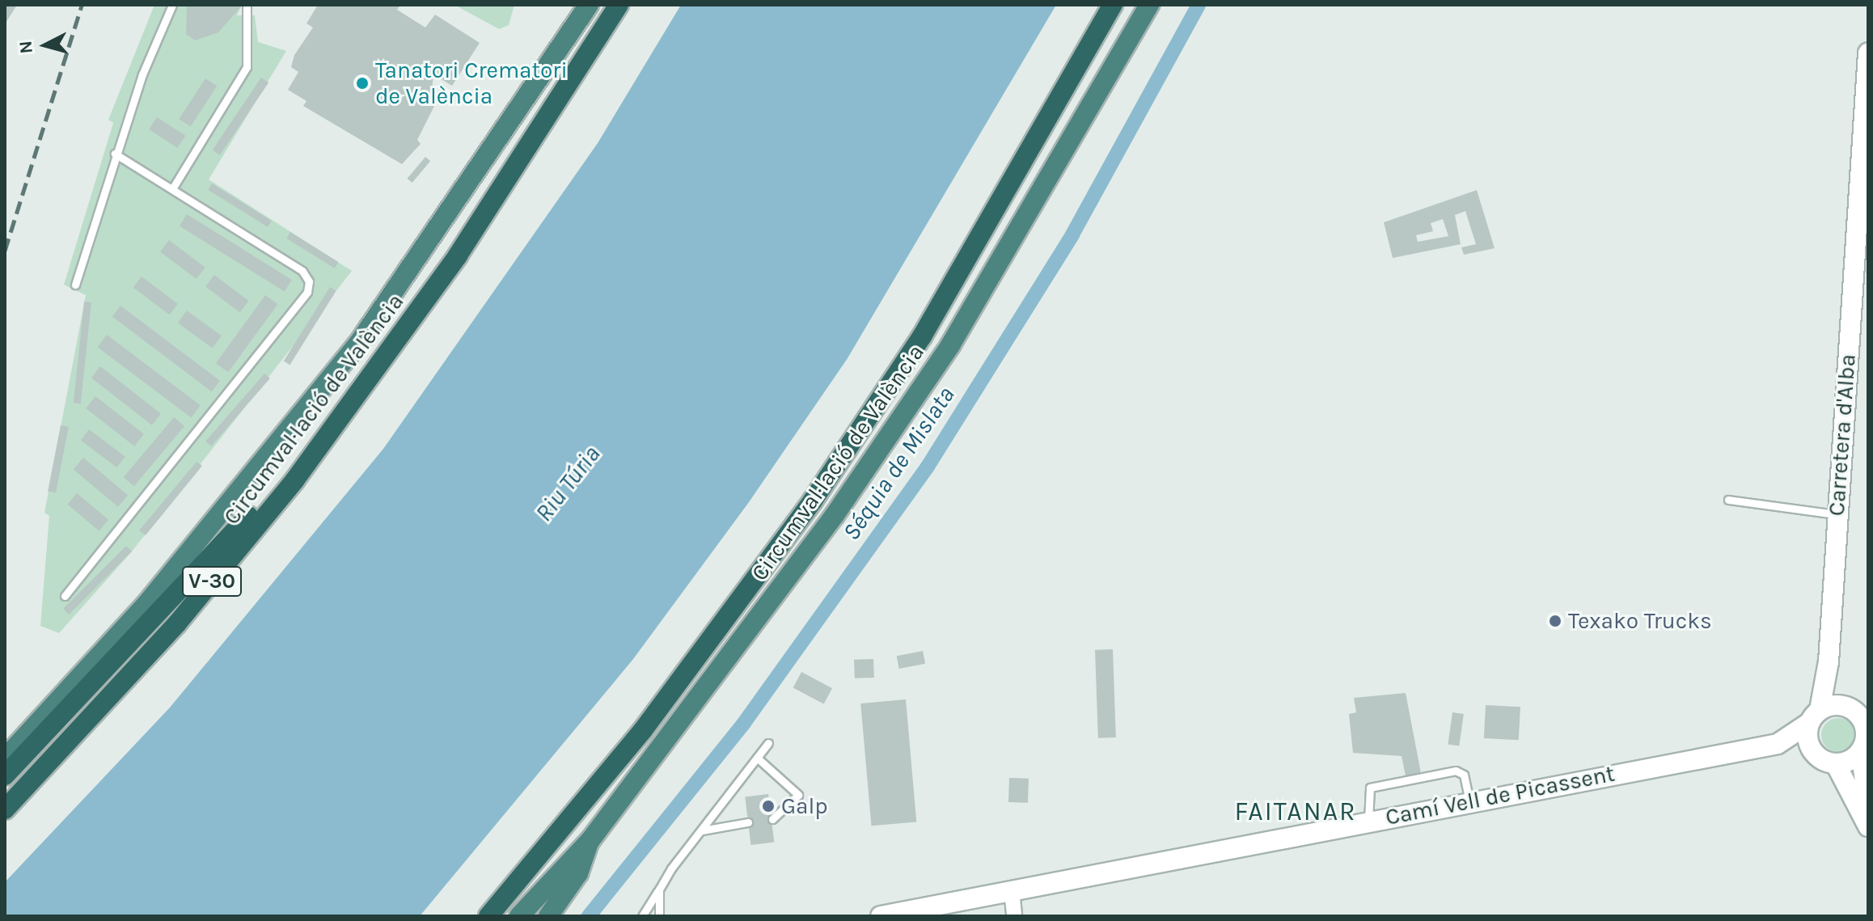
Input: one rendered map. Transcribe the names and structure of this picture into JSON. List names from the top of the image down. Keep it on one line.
{"streets":{"highway":["Circumval·lació de València","V-30"],"street":["Carretera d'Alba","Camí Vell de Picassent"]},"crossings":[["Carretera d'Alba","Camí Vell de Picassent"]],"districts":["FAITANAR"],"water":["Séquia de Mislata","Riu Túria"],"places":["Tanatori Crematori de València","Texako Trucks","Galp"],"north":"left"}
